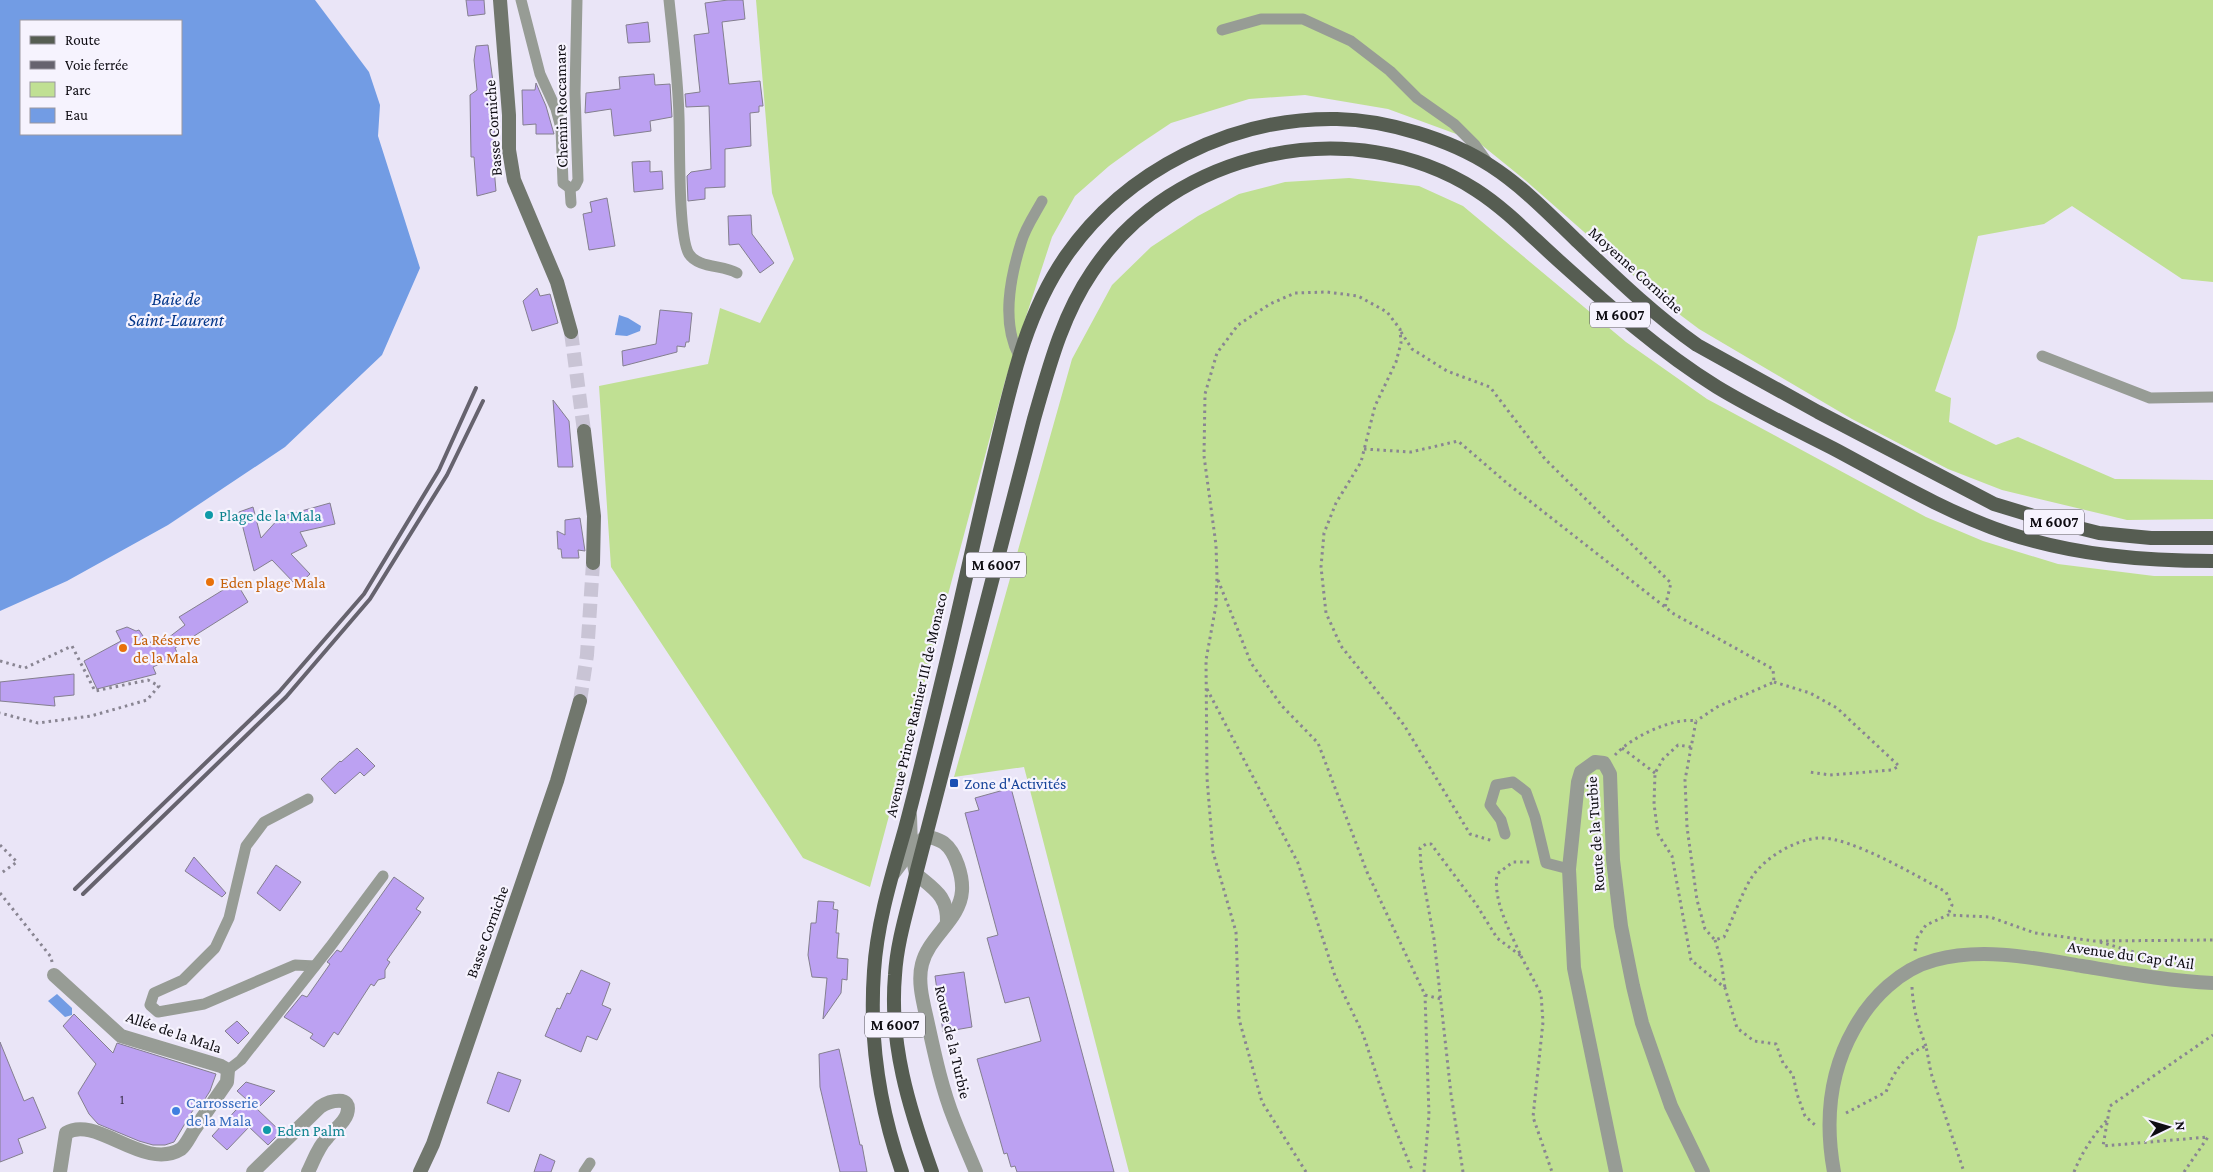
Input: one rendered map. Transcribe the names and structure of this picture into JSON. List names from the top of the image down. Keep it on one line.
{"streets":{"main road":["Basse Corniche","Moyenne Corniche","M 6007","Avenue Prince Rainier III de Monaco"],"street":["Route de la Turbie","Avenue du Cap d'Ail","Allée de la Mala"],"lane":["Chemin Roccamare"]},"crossings":[["Moyenne Corniche","Avenue Prince Rainier III de Monaco"],["M 6007","Route de la Turbie"]],"water":["Baie de Saint-Laurent"],"places":{"other":["Plage de la Mala","Eden plage Mala","La Réserve de la Mala","Carrosserie de la Mala","Eden Palm"],"transit":["Zone d'Activités"]},"house_numbers":["1"],"legend":["Route","Voie ferrée","Parc","Eau"],"north":"right"}
